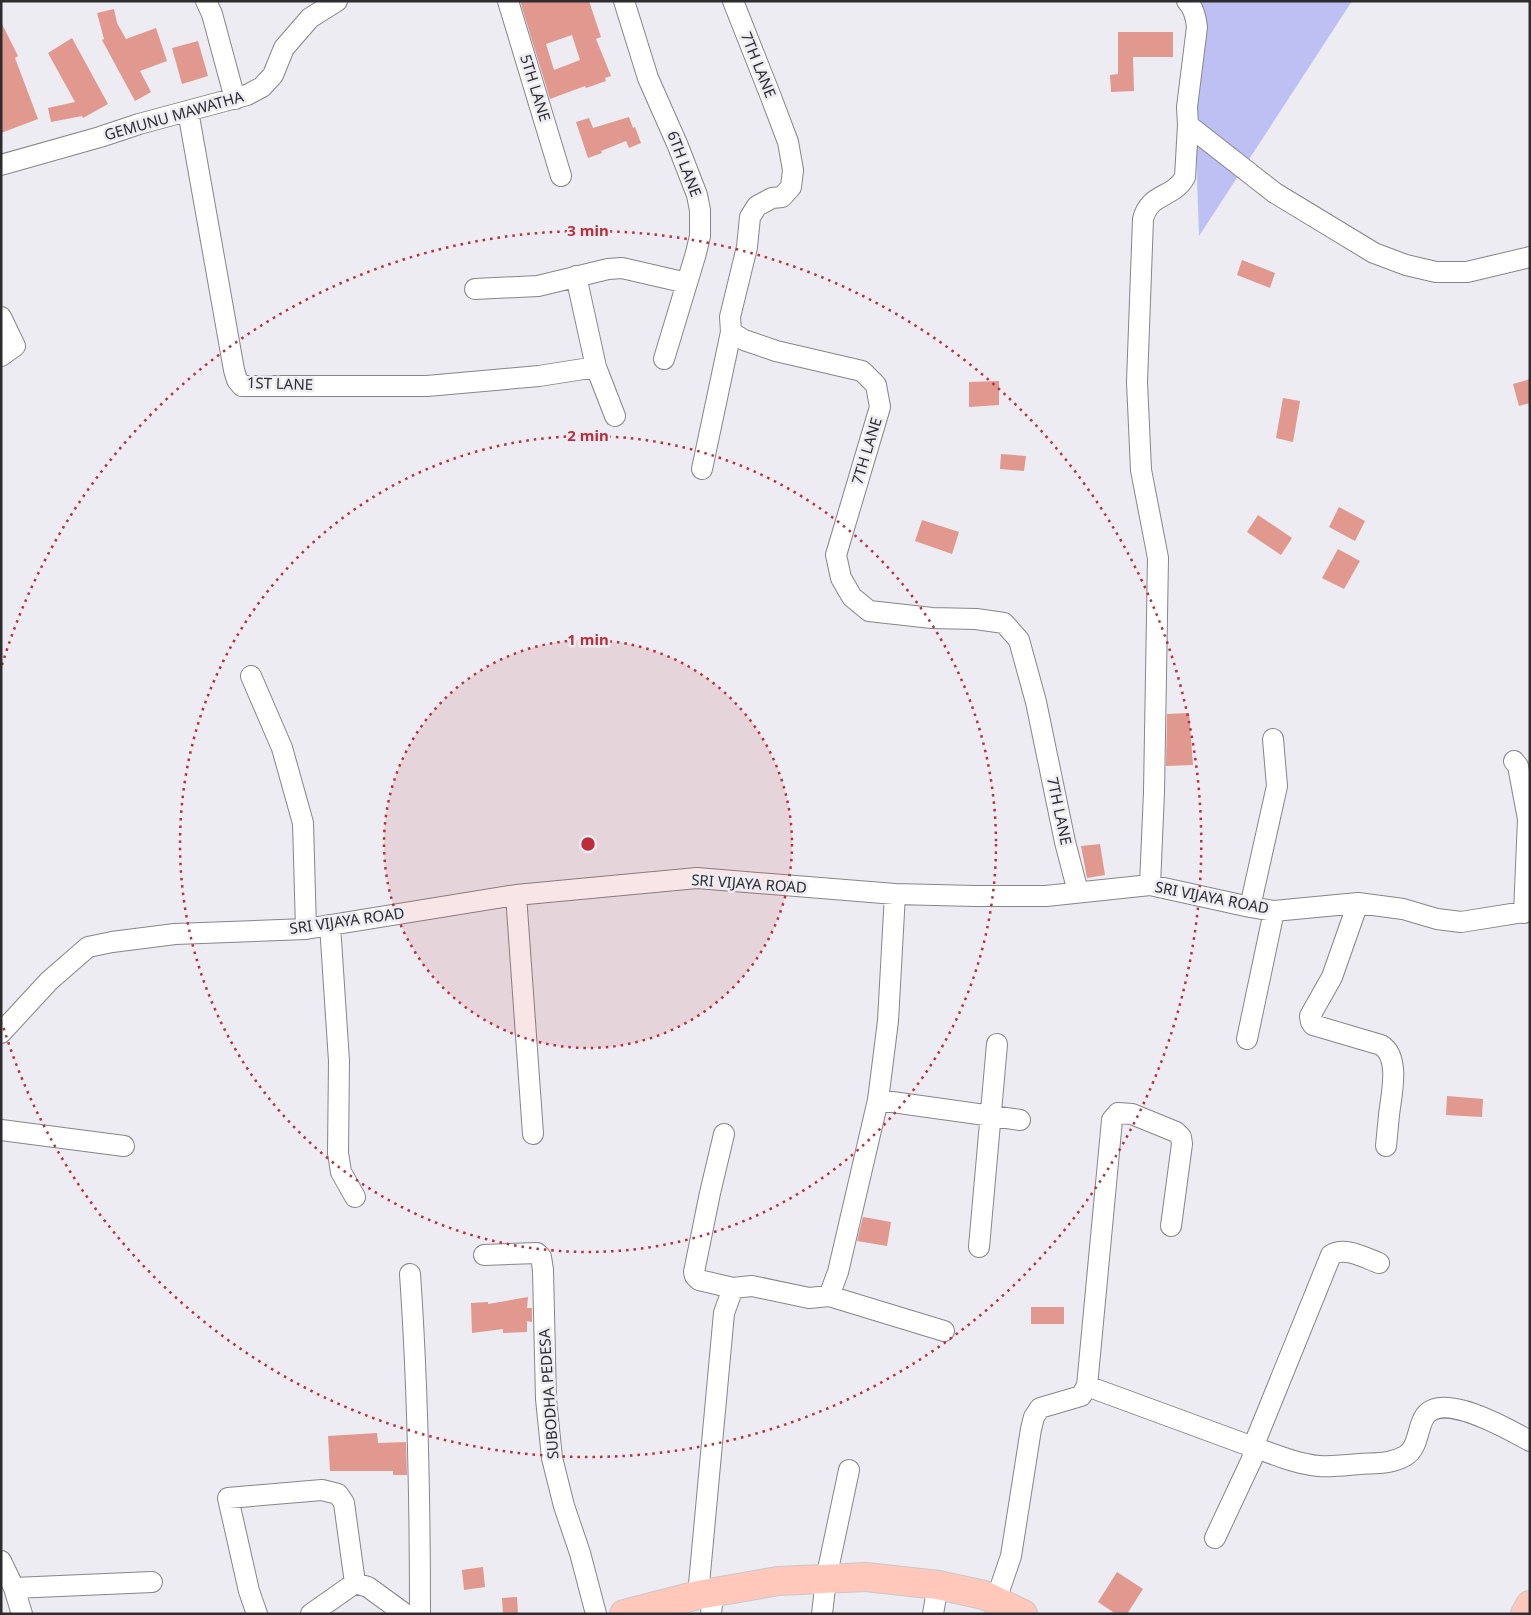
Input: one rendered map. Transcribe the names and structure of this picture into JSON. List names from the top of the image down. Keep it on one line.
{"streets":{"street":["7TH LANE","5TH LANE","GEMUNU MAWATHA","6TH LANE","1ST LANE","SRI VIJAYA ROAD","SUBODHA PEDESA"]},"crossings":[["7TH LANE","SRI VIJAYA ROAD"],["GEMUNU MAWATHA","1ST LANE"]],"rings":["3 min","2 min","1 min"]}
